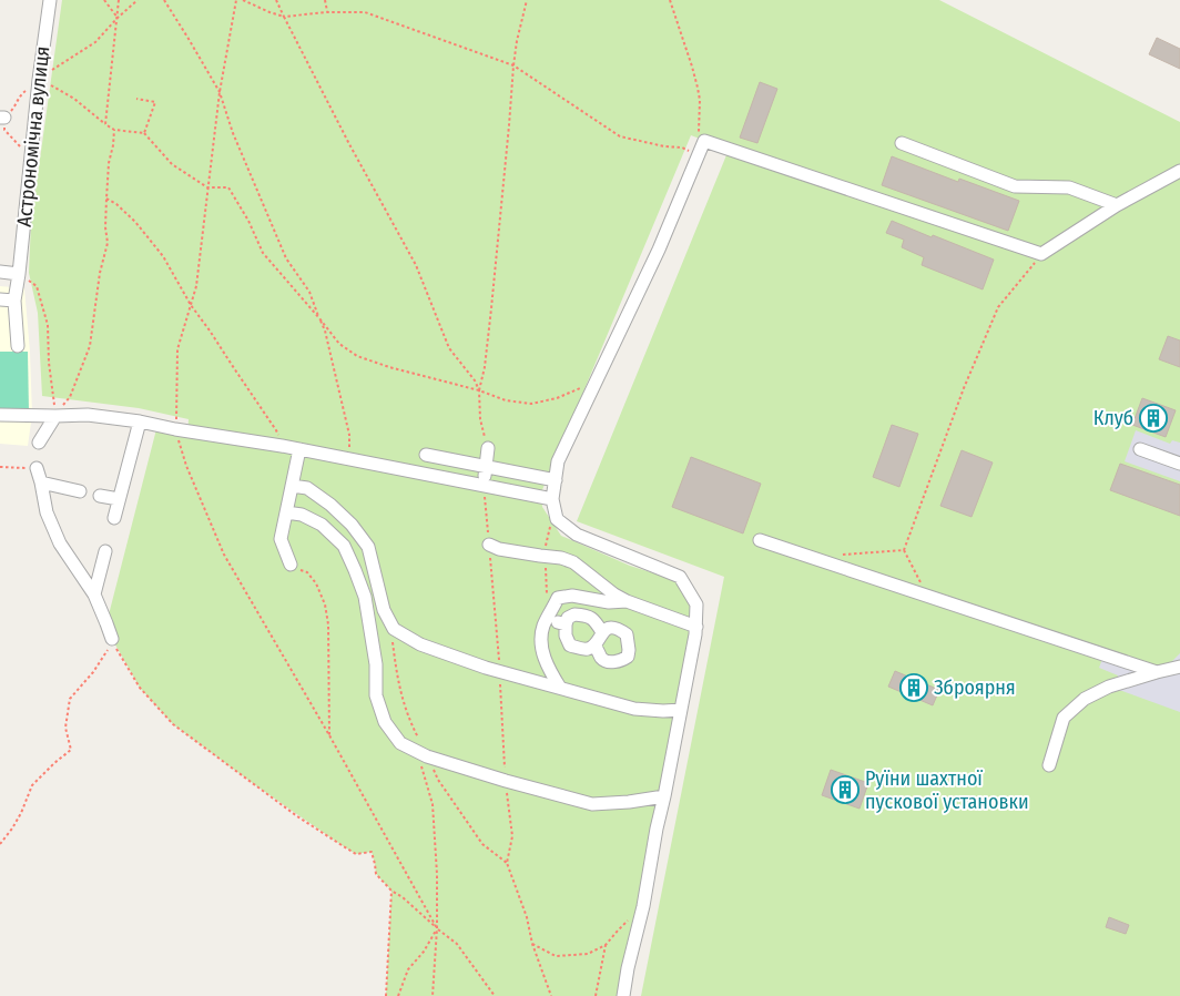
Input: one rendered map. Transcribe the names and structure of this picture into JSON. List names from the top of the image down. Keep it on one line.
{"streets":{"street":["Астрономічна вулиця"]},"places":{"building":["Клуб","Зброярня","Руїни шахтної пускової установки"]}}
